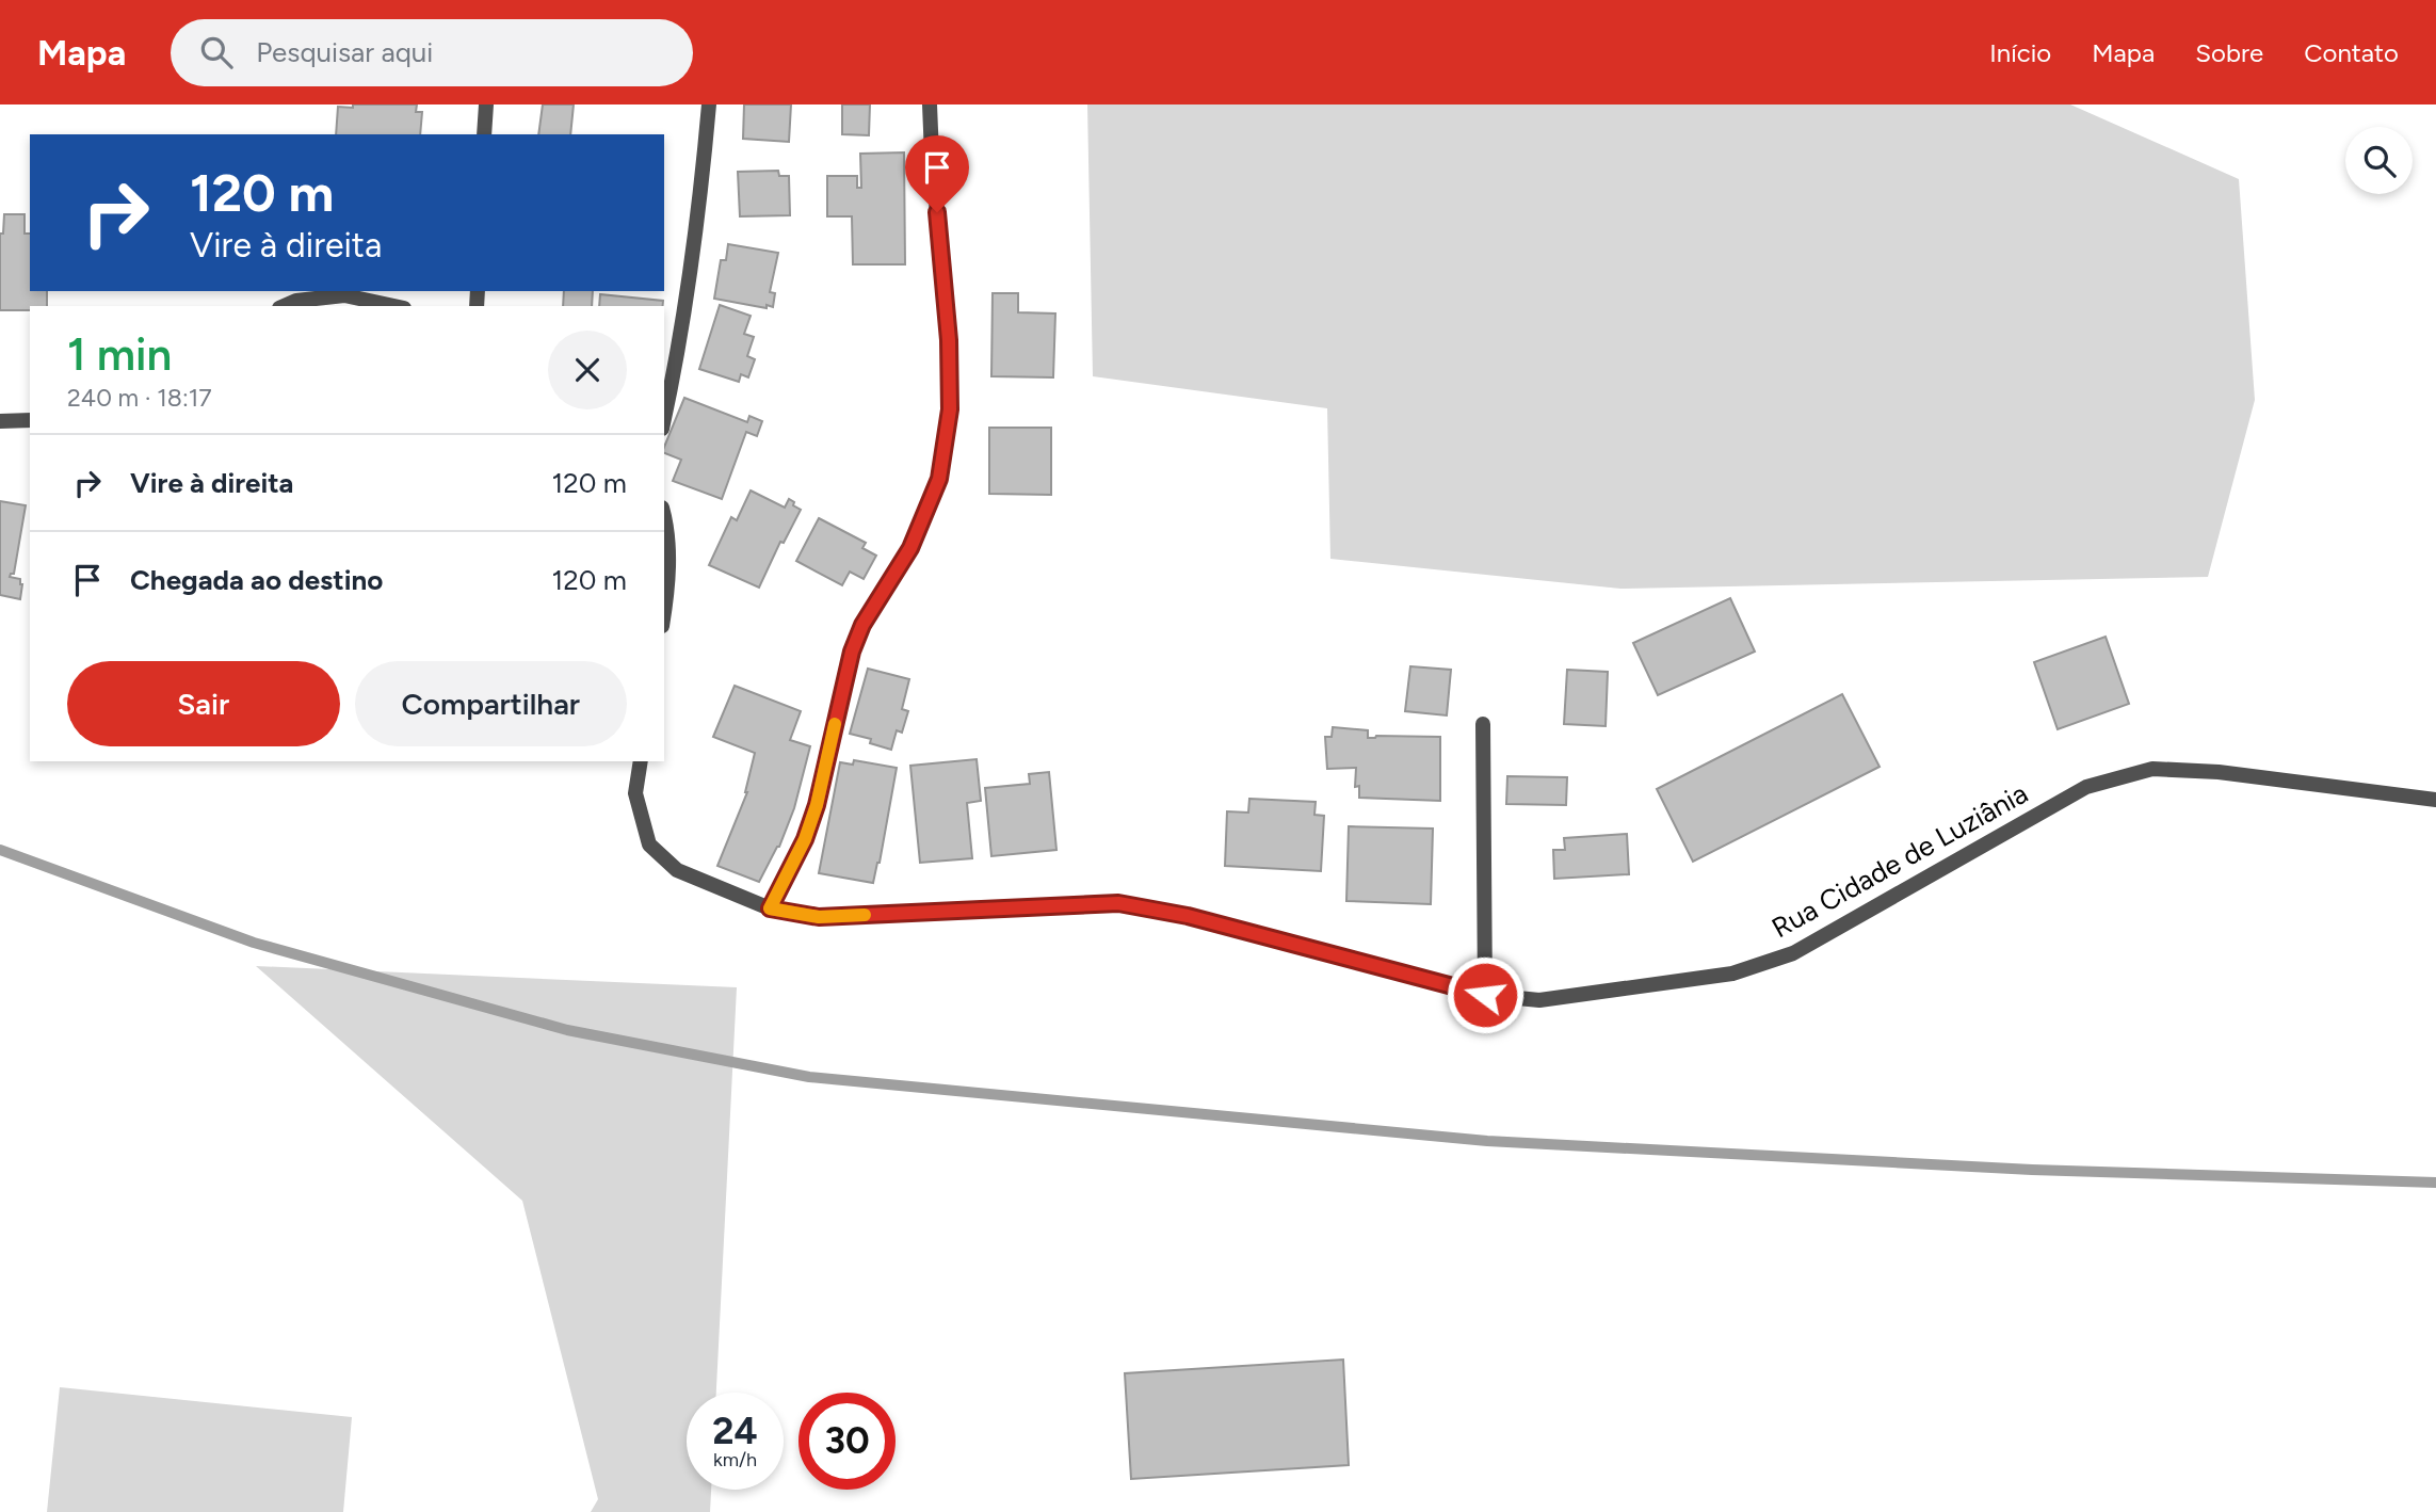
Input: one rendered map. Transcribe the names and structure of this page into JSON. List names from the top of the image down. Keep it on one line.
{"streets":{"street":["Rua Cidade de Luziânia"]},"page":{"header":"Mapa","search":"Pesquisar aqui","nav":["Início","Mapa","Sobre","Contato"],"turn":["120 m","Vire à direita"],"heading":["1 min","240 m · 18:17"],"list":[{"name":"Vire à direita","value":"120 m"},{"name":"Chegada ao destino","value":"120 m"}],"buttons":["Sair","Compartilhar"],"speed":"24 km/h","limit":"30"}}
